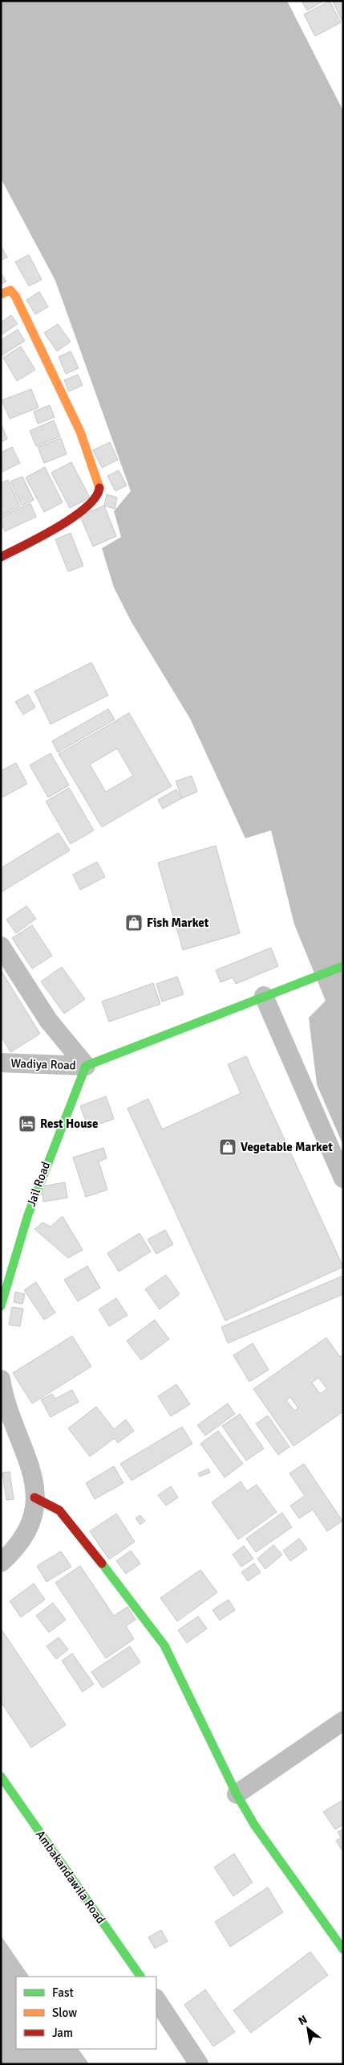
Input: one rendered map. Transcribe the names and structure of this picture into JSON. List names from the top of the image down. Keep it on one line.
{"streets":{"street":["Wadiya Road","Jail Road","Ambakandawila Road"]},"crossings":[["Wadiya Road","Jail Road"]],"places":{"shop":["Fish Market","Vegetable Market"],"hotel":["Rest House"]},"legend":["Fast","Slow","Jam"],"north":"top left"}
